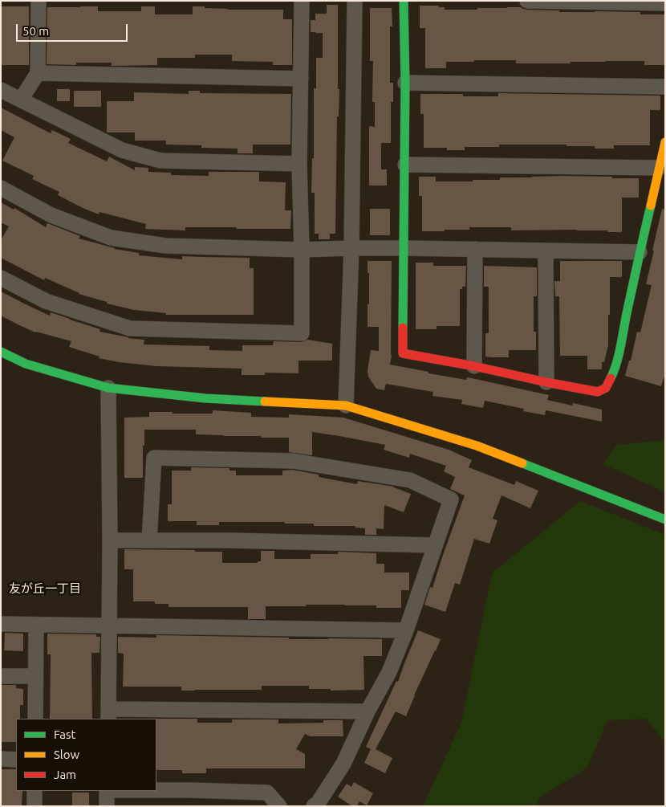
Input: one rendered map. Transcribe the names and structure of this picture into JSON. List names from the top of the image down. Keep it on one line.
{"districts":["友が丘一丁目"],"legend":["Fast","Slow","Jam"],"scale_bar":"50 m"}
